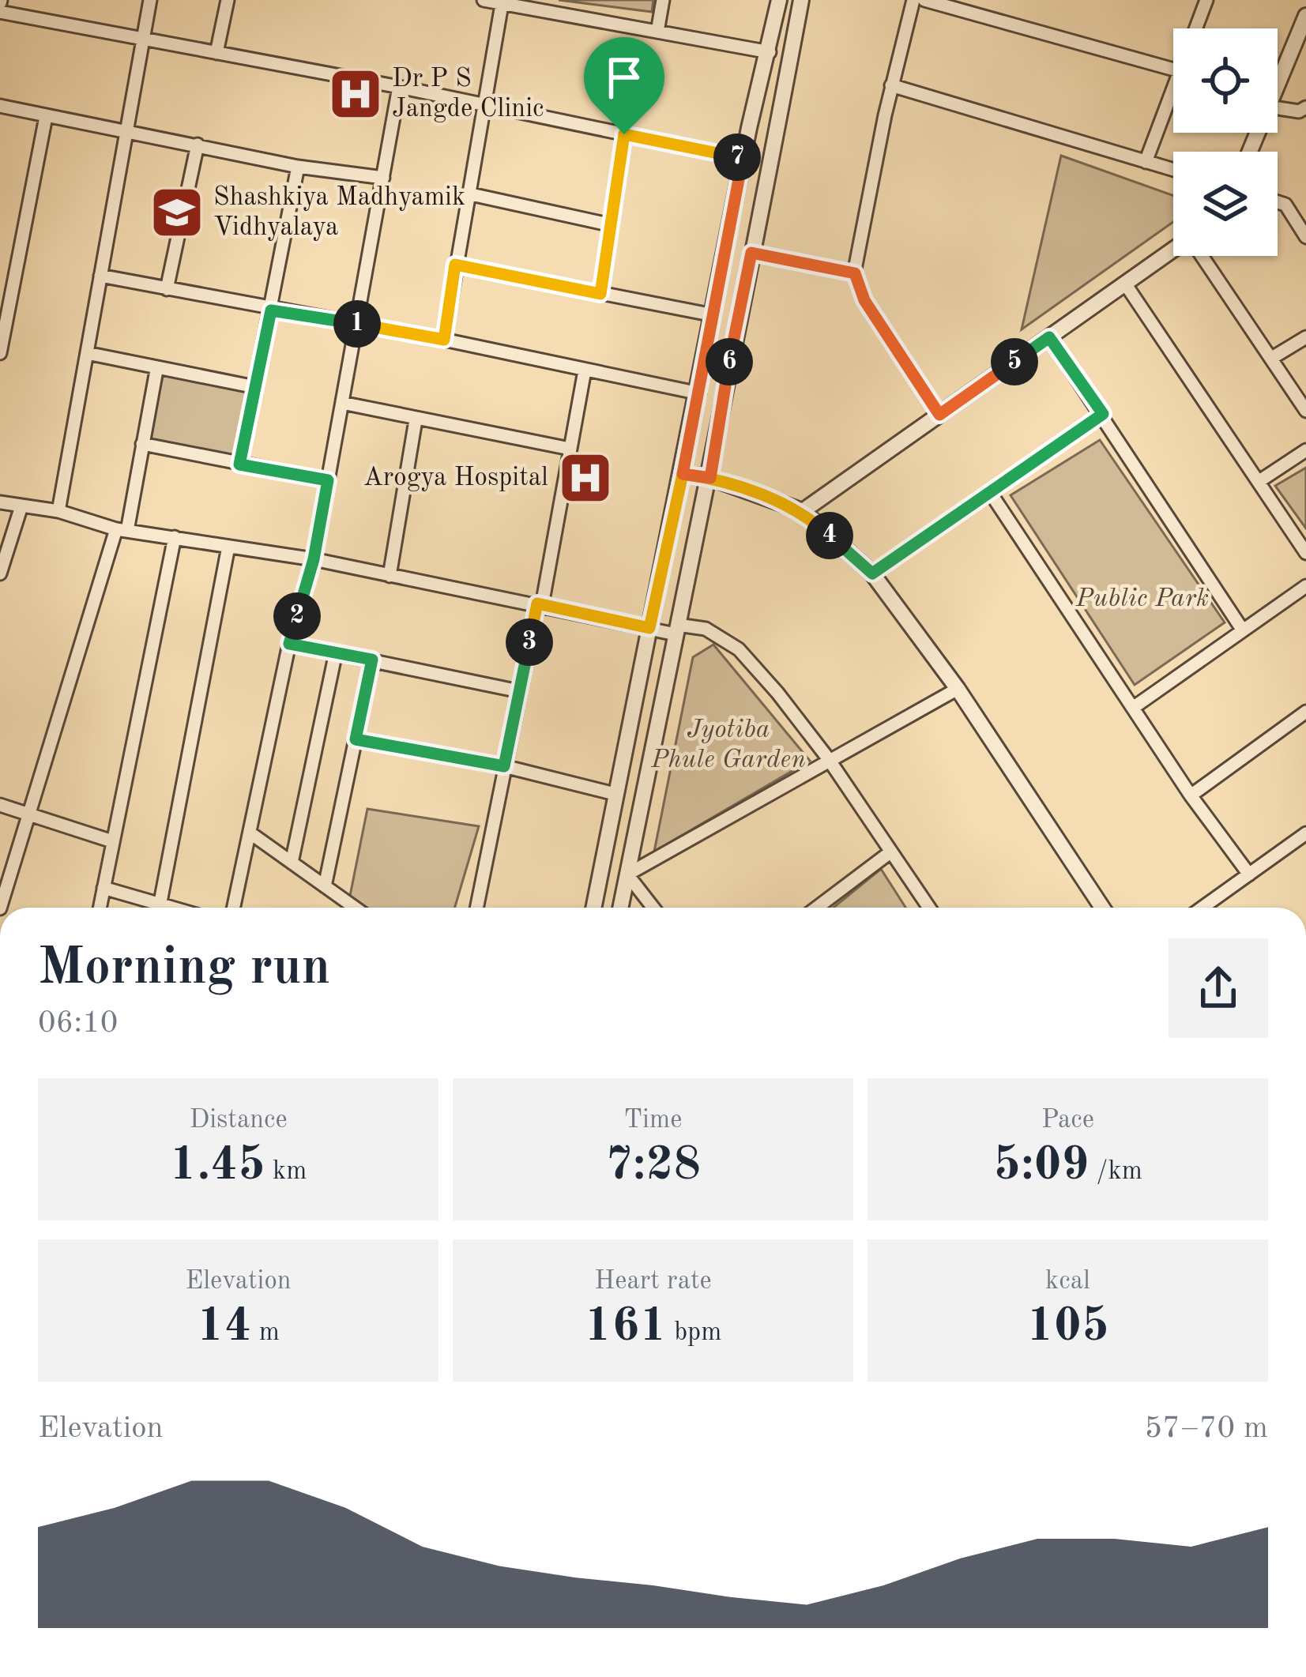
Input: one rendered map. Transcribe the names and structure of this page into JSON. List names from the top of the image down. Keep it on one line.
{"parks":["Public Park","Jyotiba Phule Garden"],"places":{"hospital":["Dr P S Jangde Clinic","Arogya Hospital"],"school or university":["Shashkiya Madhyamik Vidhyalaya"]},"page":{"pins":["7","1","5","6","4","2","3"],"heading":["Morning run","06:10"],"stats":[["Distance","1.45 km"],["Time","7:28"],["Pace","5:09 /km"],["Elevation","14 m"],["Heart rate","161 bpm"],["kcal","105"]],"chart":["Elevation","57–70 m"]}}
